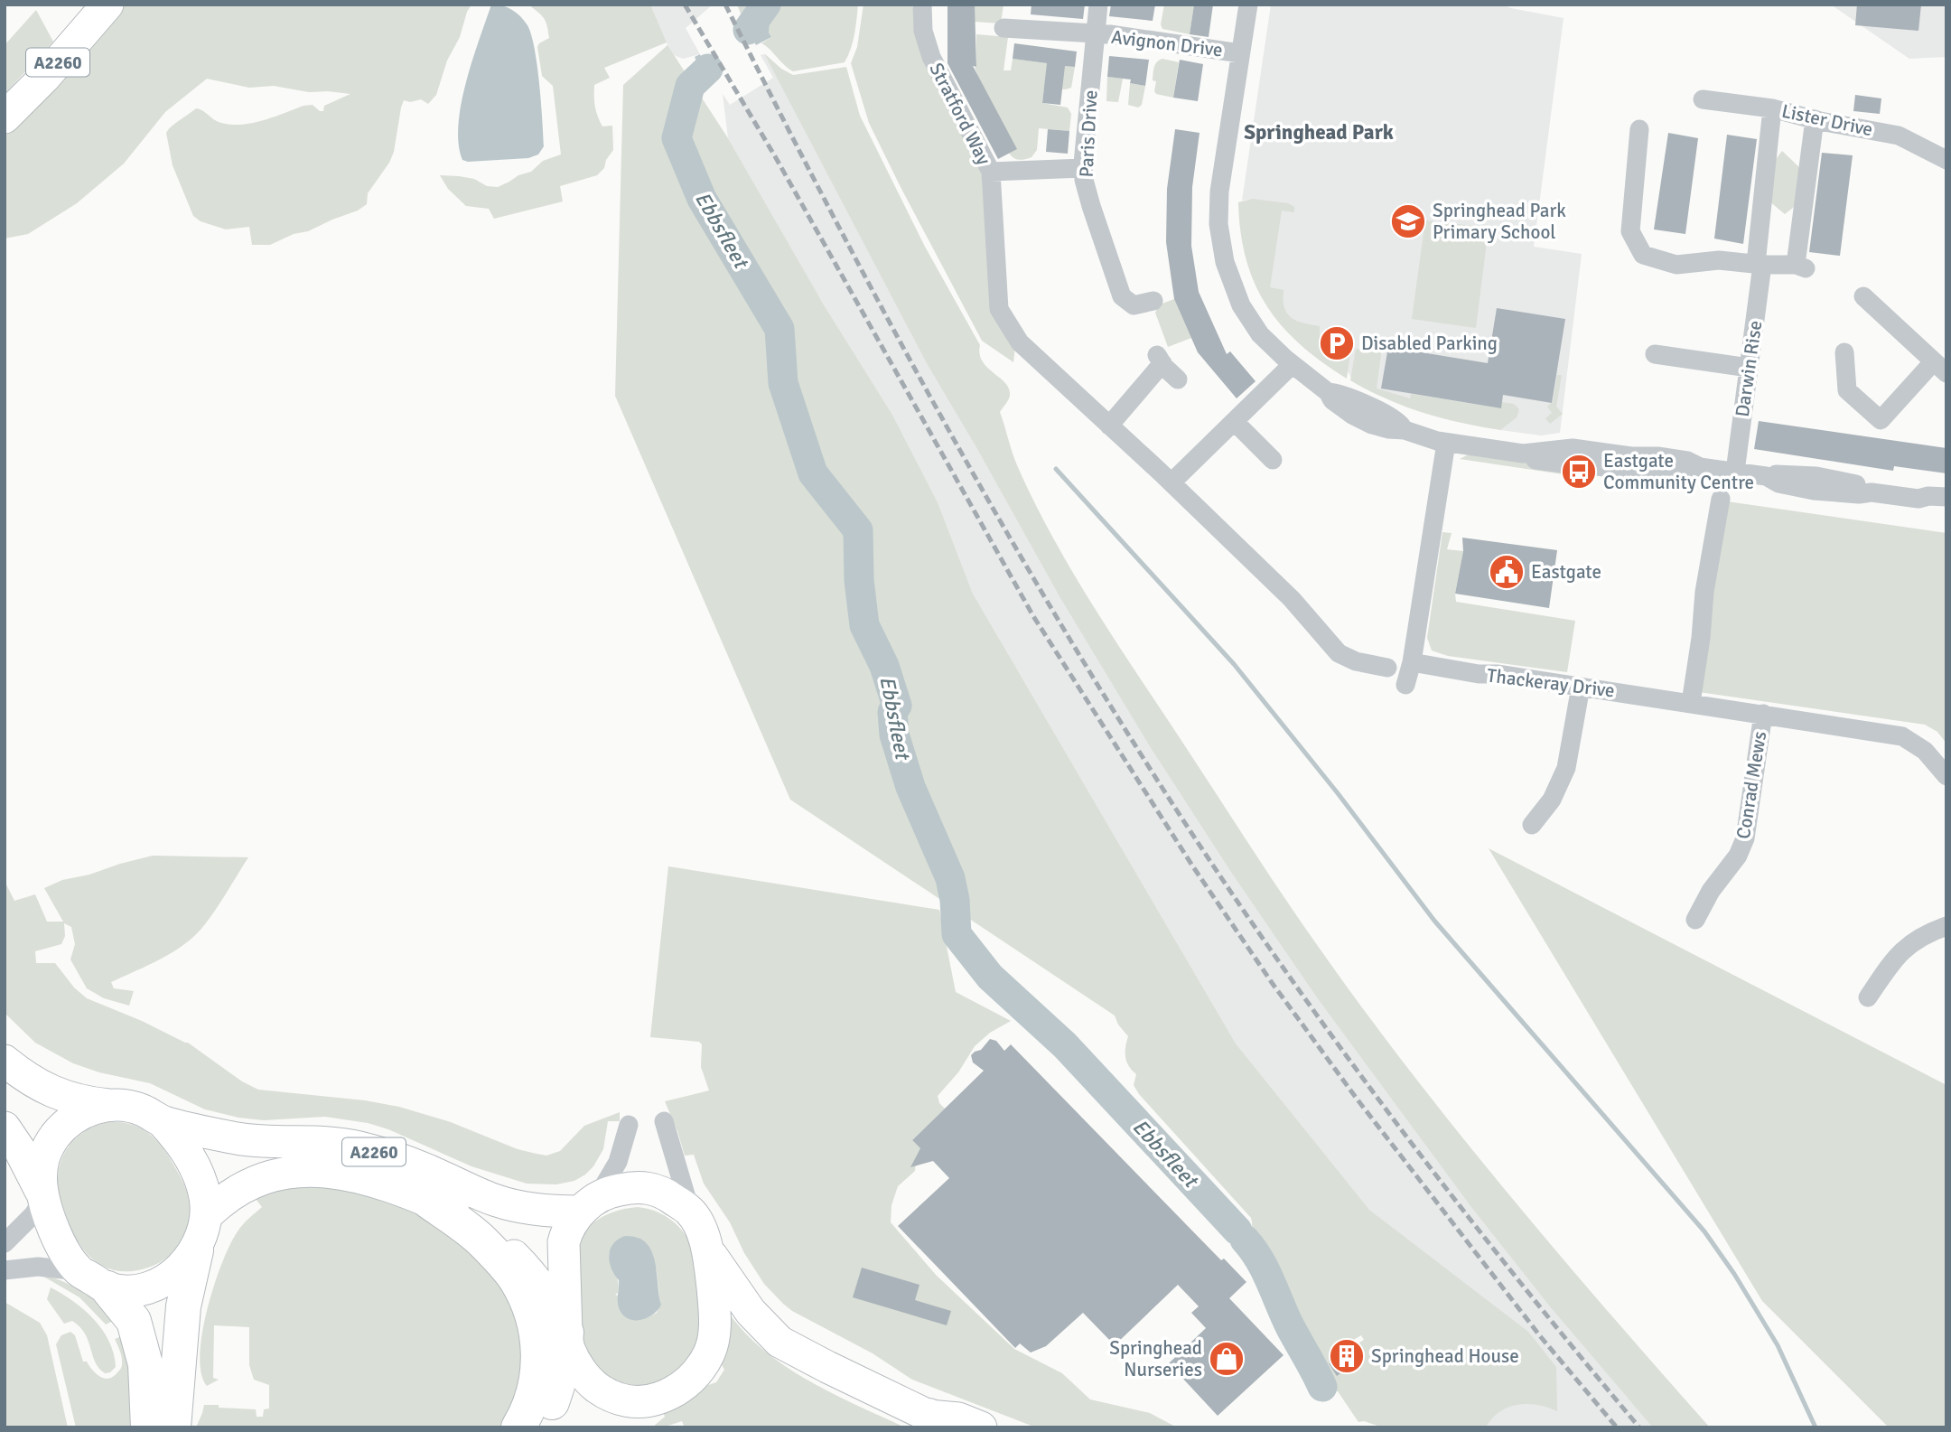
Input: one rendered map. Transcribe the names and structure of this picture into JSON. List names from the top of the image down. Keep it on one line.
{"streets":{"main road":["A2260"],"street":["Avignon Drive","Stratford Way","Lister Drive","Paris Drive","Darwin Rise","Thackeray Drive","Conrad Mews"]},"crossings":[["Avignon Drive","Paris Drive"],["Lister Drive","Darwin Rise"],["Thackeray Drive","Conrad Mews"]],"districts":["Springhead Park"],"water":["Ebbsfleet"],"places":{"school or university":["Springhead Park Primary School"],"parking":["Disabled Parking"],"bus stop":["Eastgate Community Centre"],"public building":["Eastgate"],"building":["Springhead House"],"shop":["Springhead Nurseries"]}}
